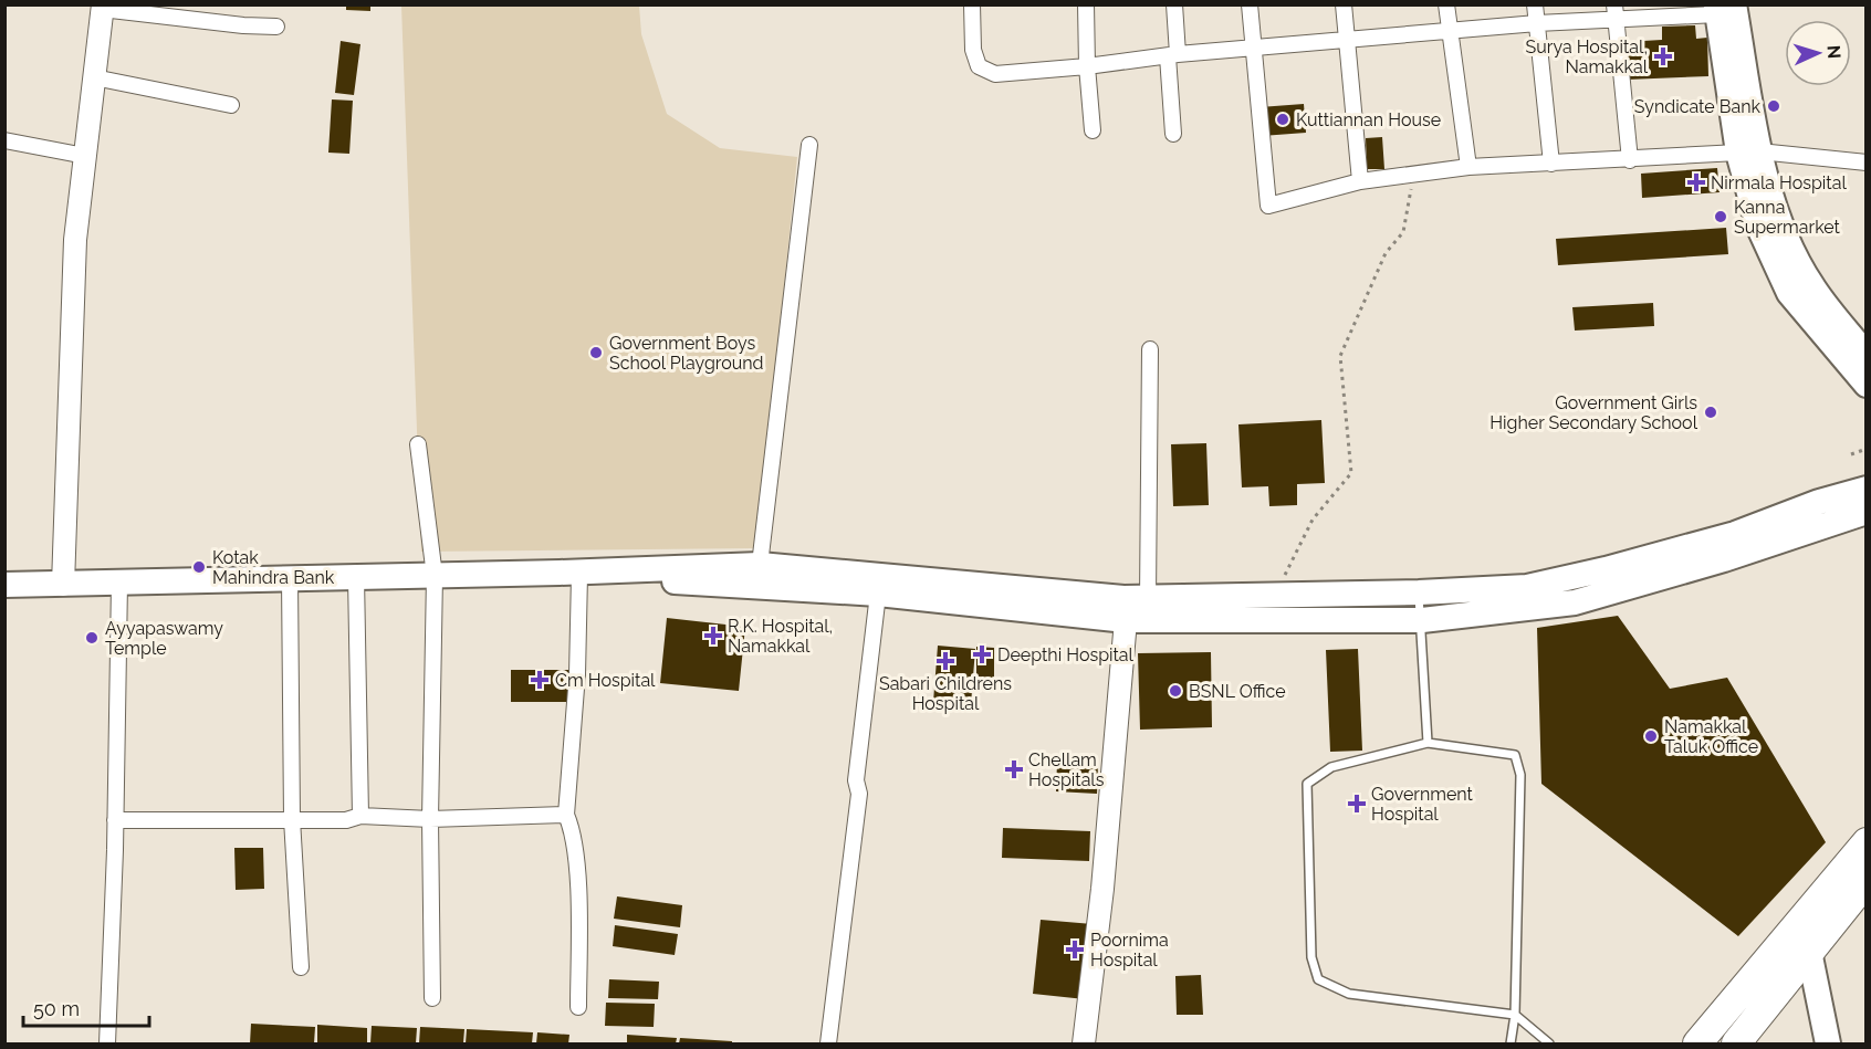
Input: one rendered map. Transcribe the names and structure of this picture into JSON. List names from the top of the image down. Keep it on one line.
{"places":{"health":["Surya Hospital, Namakkal","Nirmala Hospital","R.K. Hospital, Namakkal","Deepthi Hospital","Sabari Childrens Hospital","Cm Hospital","Chellam Hospitals","Government Hospital","Poornima Hospital"],"other":["Syndicate Bank","Kuttiannan House","Kanna Supermarket","Government Boys School Playground","Government Girls Higher Secondary School","Kotak Mahindra Bank","Ayyapaswamy Temple","BSNL Office","Namakkal Taluk Office"]},"scale_bar":"50 m","north":"right"}
